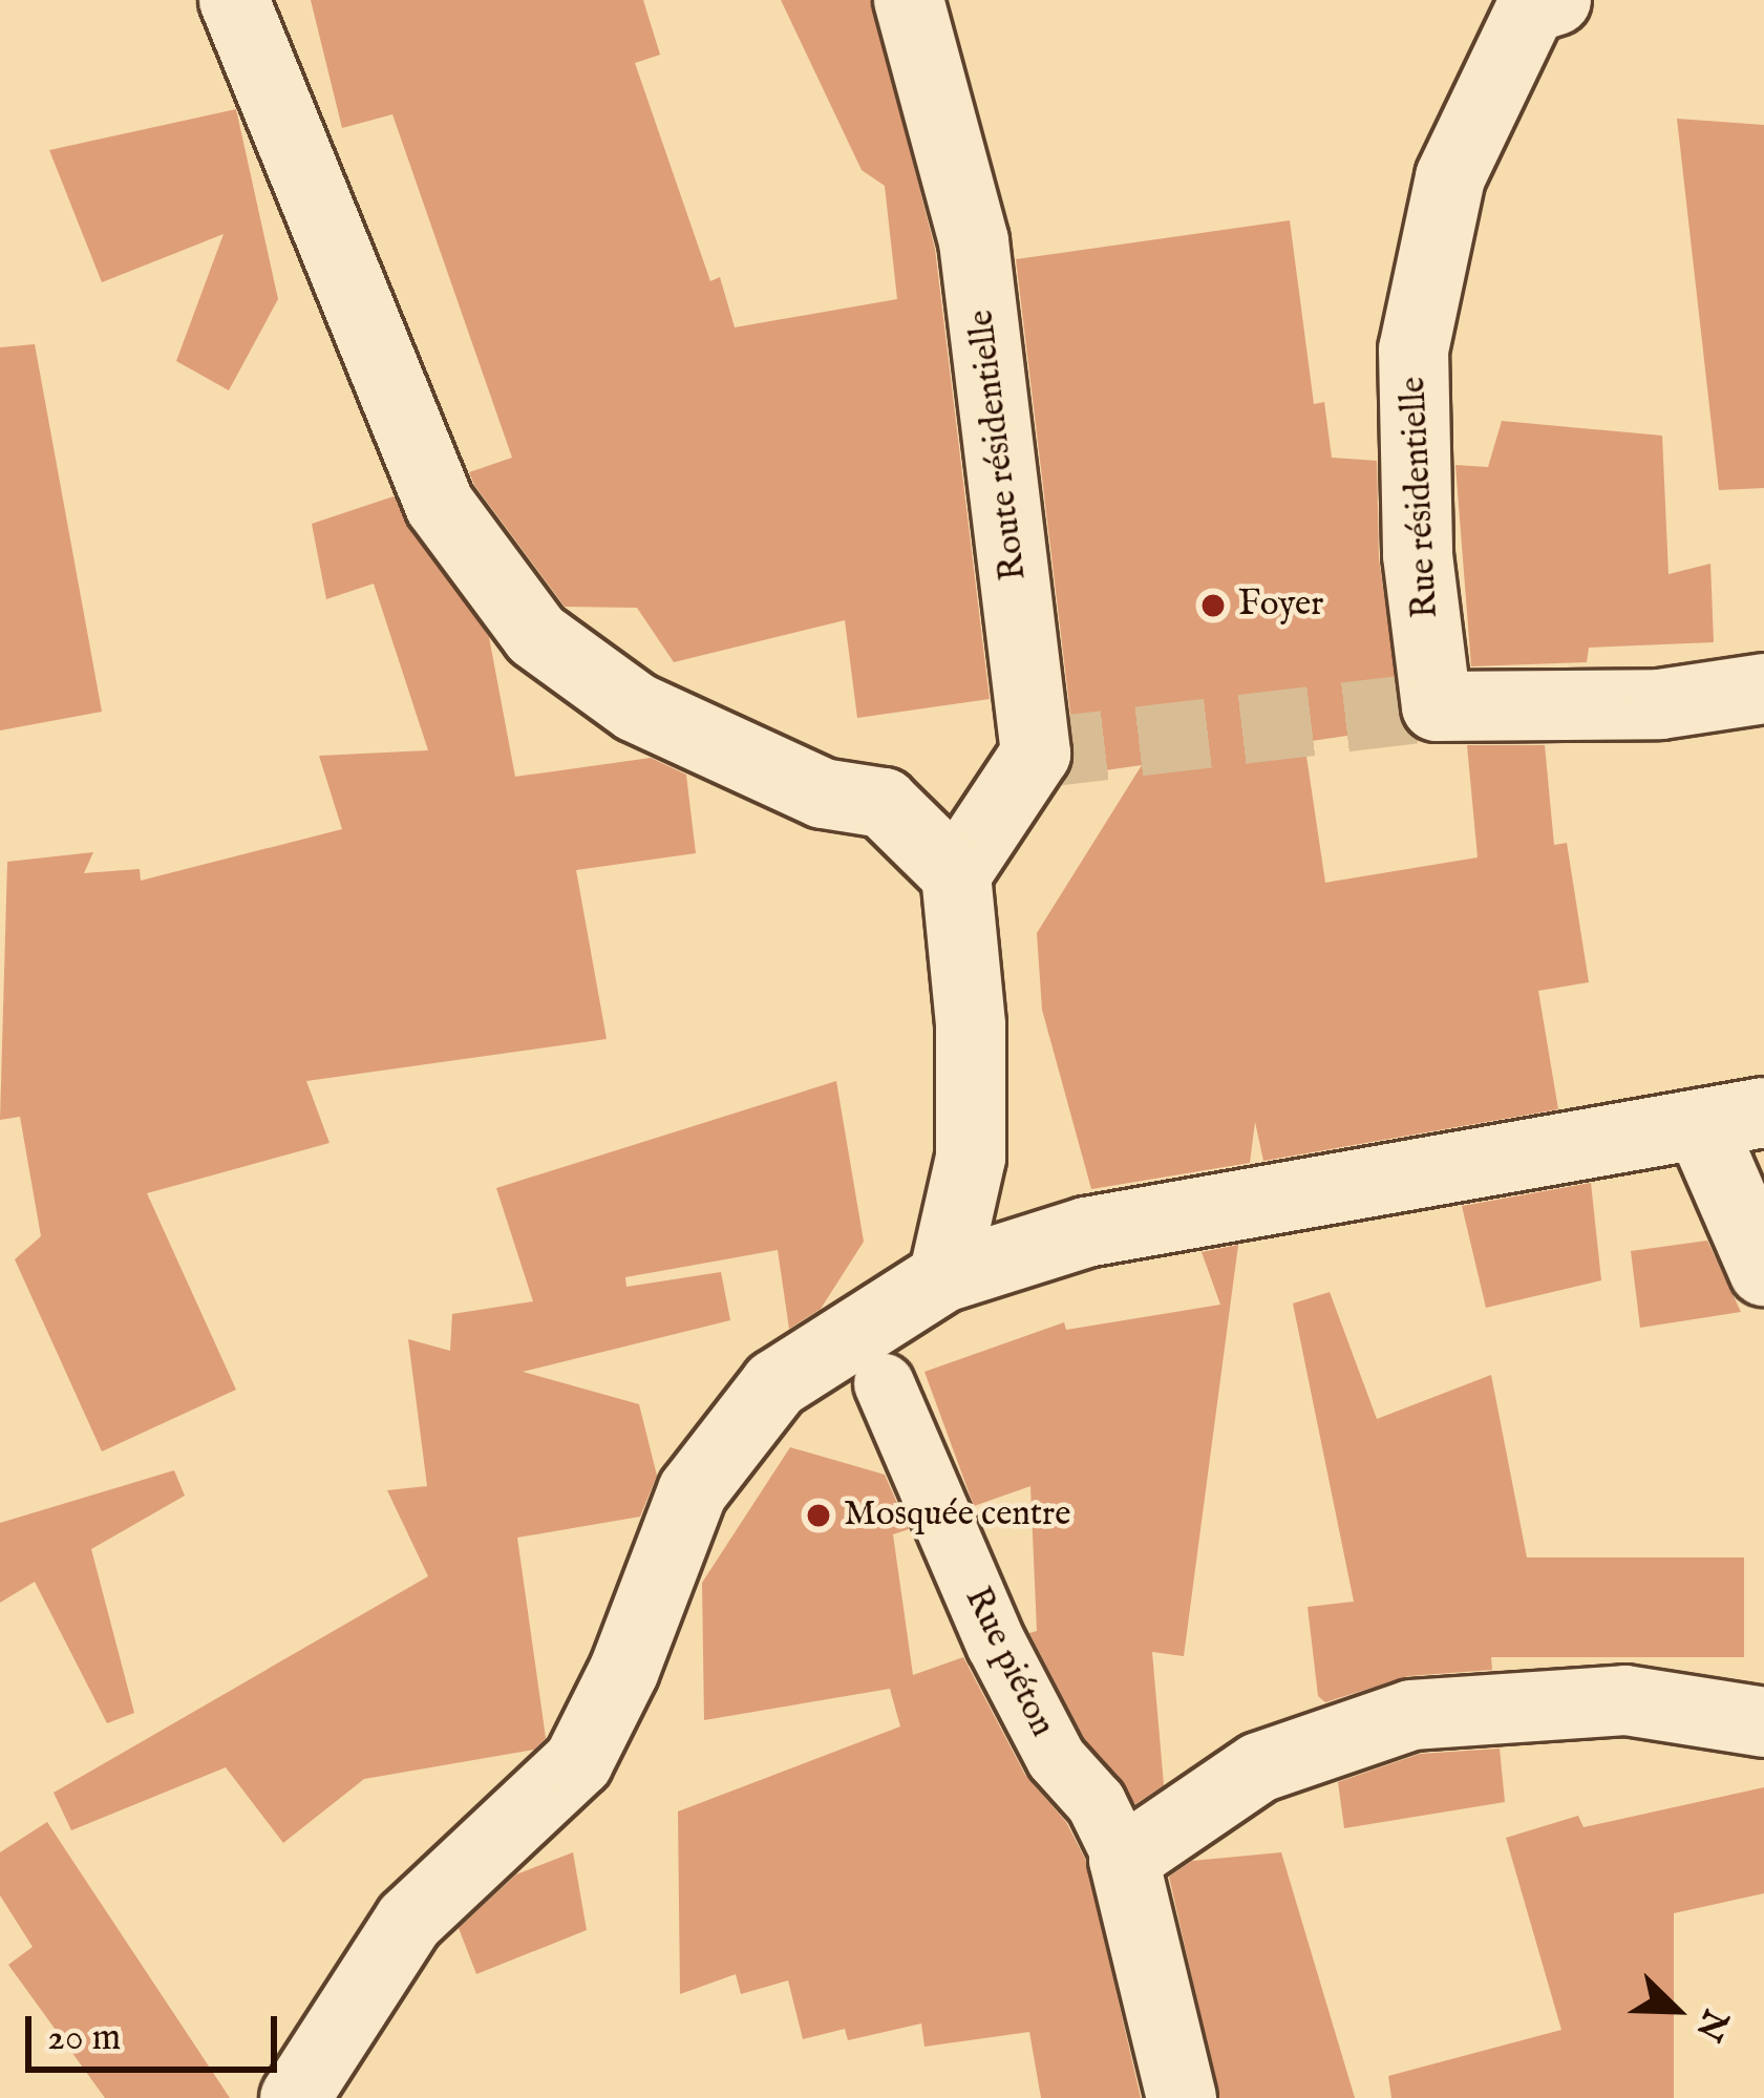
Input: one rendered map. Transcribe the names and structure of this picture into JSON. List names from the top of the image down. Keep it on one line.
{"streets":{"street":["Route résidentielle","Rue résidentielle","Rue piéton"]},"places":["Foyer","Mosquée centre"],"scale_bar":"20 m","north":"bottom right"}
